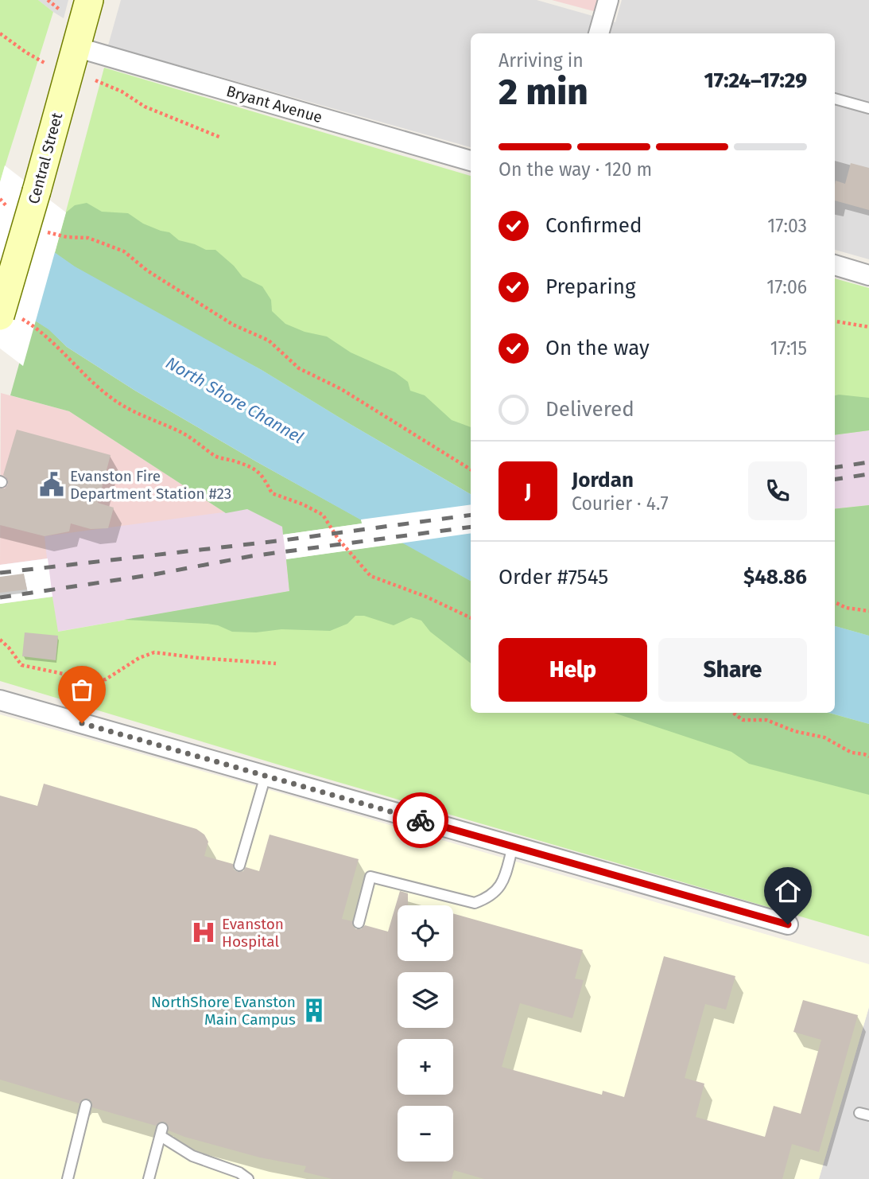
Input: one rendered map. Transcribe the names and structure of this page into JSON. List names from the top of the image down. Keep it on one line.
{"streets":{"main road":["Central Street"],"street":["Bryant Avenue"]},"crossings":[["Bryant Avenue","Central Street"]],"water":["North Shore Channel"],"places":{"public building":["Evanston Fire Department Station #23"],"hospital":["Evanston Hospital"],"building":["NorthShore Evanston Main Campus"]},"page":{"heading":["2 min","Arriving in","17:24–17:29"],"panel":["Jordan","Courier · 4.7","Order #7545","$48.86"],"bar":"On the way · 120 m","list":[["Confirmed","17:03"],["Preparing","17:06"],["On the way","17:15"],"Delivered"],"round":"J","buttons":["Help","Share"],"map_buttons":["+","−"]}}
